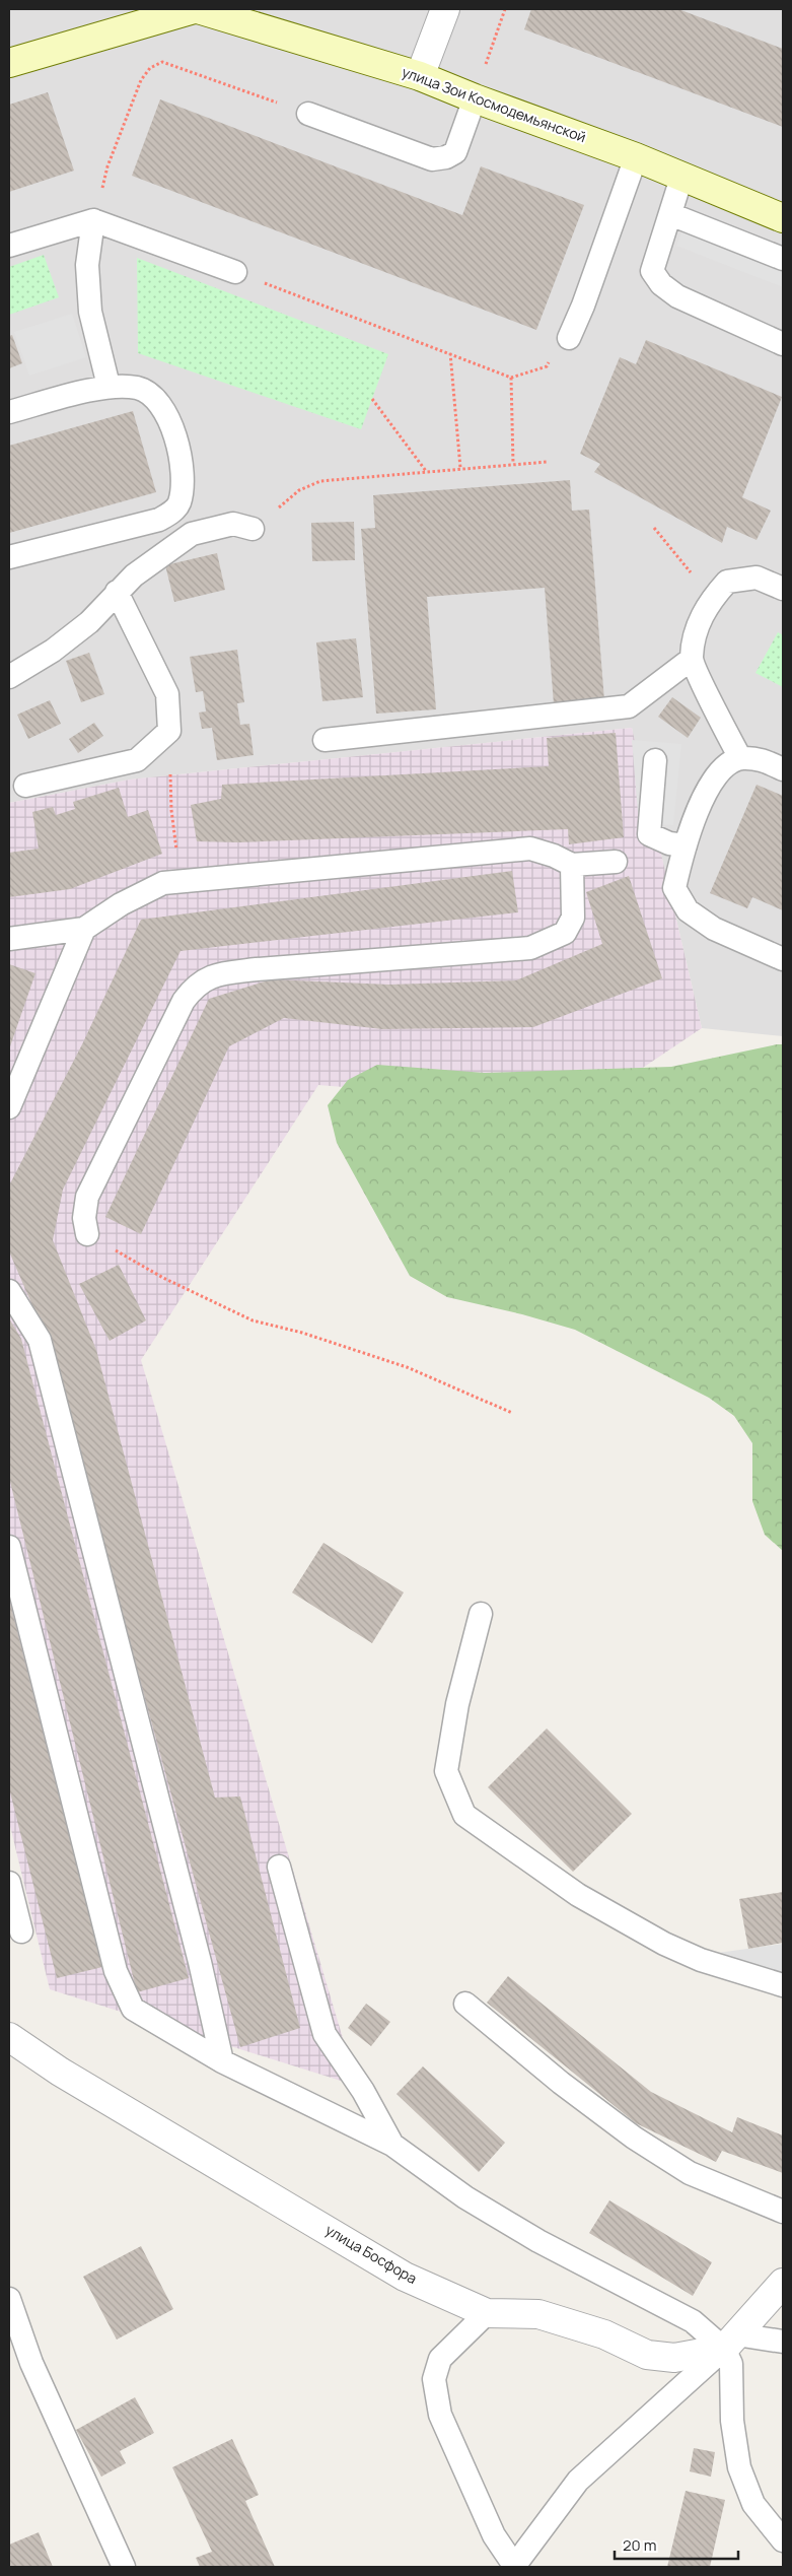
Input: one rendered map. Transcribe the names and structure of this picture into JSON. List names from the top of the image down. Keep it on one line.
{"streets":{"main road":["улица Зои Космодемьянской"],"street":["улица Босфора"]},"scale_bar":"20 m"}
